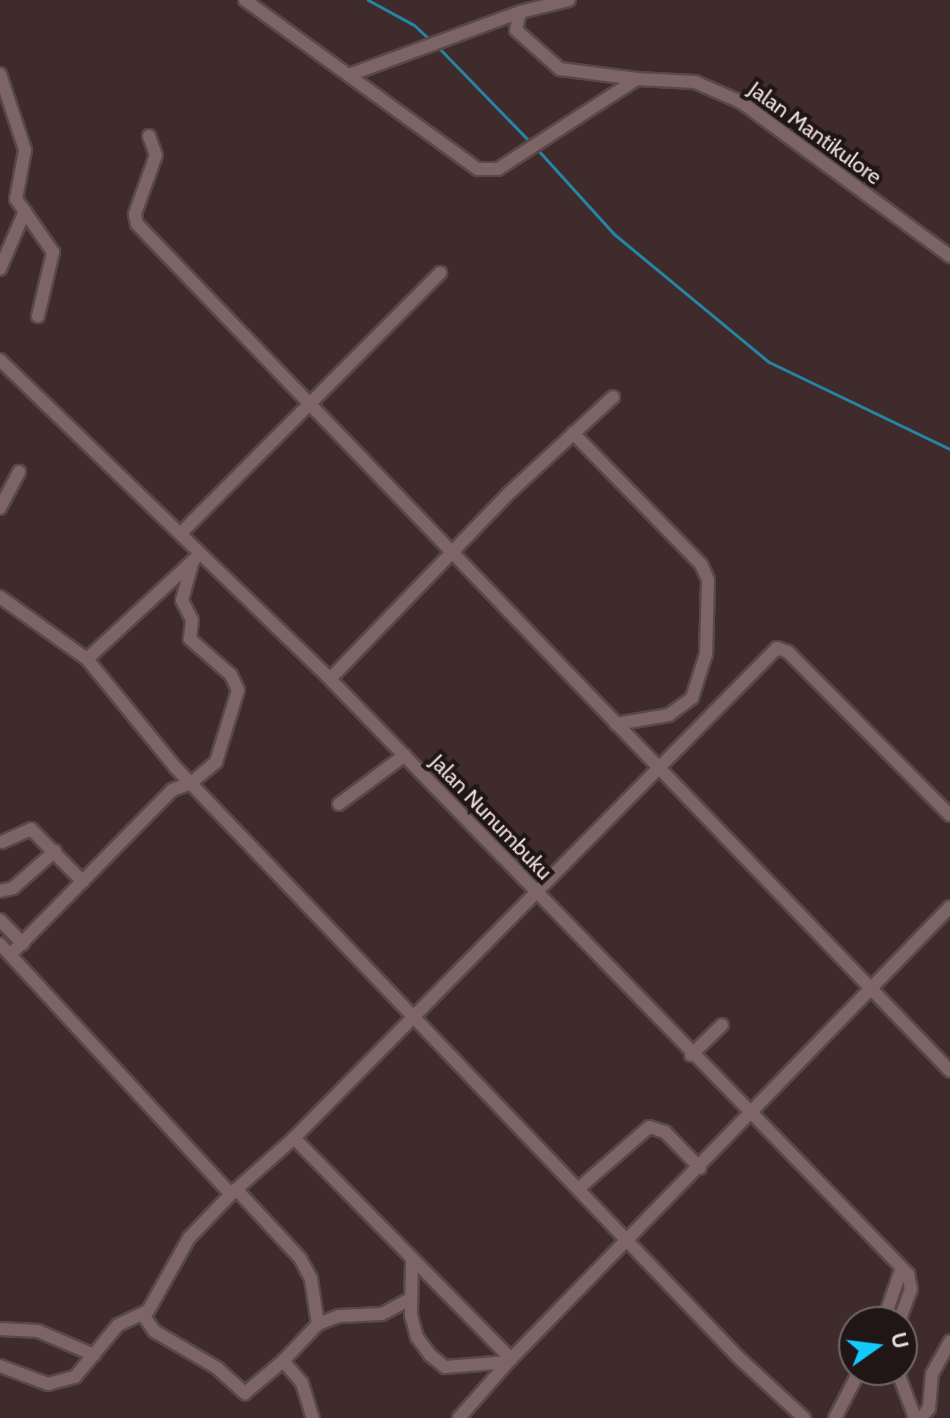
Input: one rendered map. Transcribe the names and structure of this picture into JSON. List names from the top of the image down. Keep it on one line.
{"streets":{"street":["Jalan Mantikulore","Jalan Nunumbuku"]},"north":"right"}
